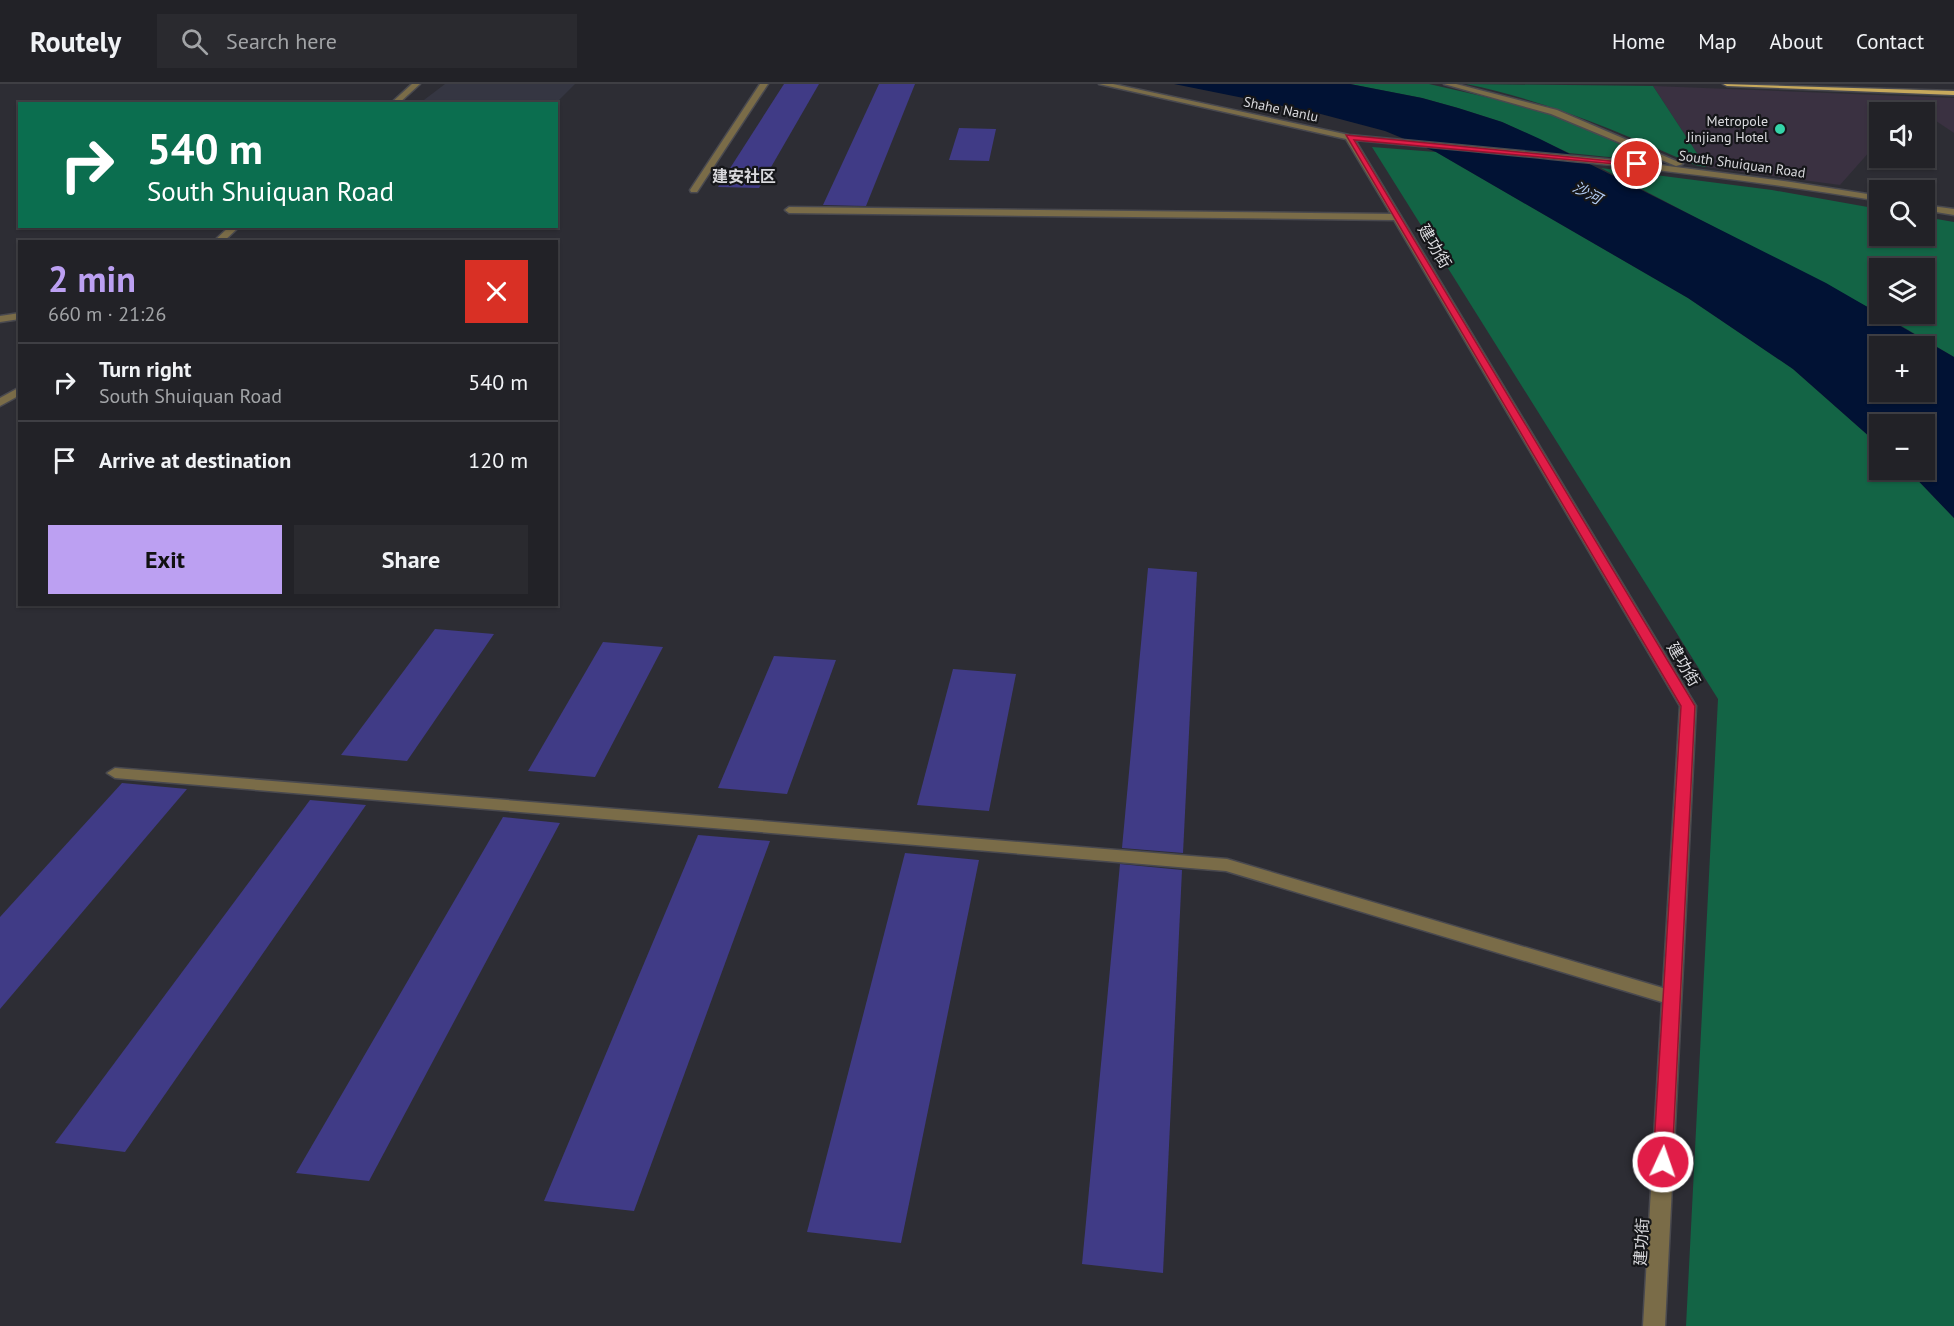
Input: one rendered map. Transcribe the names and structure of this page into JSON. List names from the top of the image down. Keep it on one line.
{"streets":{"street":["Shahe Nanlu","South Shuiquan Road","建功街"]},"crossings":[["Shahe Nanlu","South Shuiquan Road"],["Shahe Nanlu","建功街"],["South Shuiquan Road","建功街"]],"districts":["建安社区"],"water":["沙河"],"places":["Metropole Jinjiang Hotel"],"page":{"header":"Routely","search":"Search here","nav":["Home","Map","About","Contact"],"map_buttons":["+","−"],"turn":["540 m","South Shuiquan Road"],"heading":["2 min","660 m · 21:26"],"list":[{"name":"Turn right","note":"South Shuiquan Road","value":"540 m"},{"name":"Arrive at destination","value":"120 m"}],"buttons":["Exit","Share"]}}
